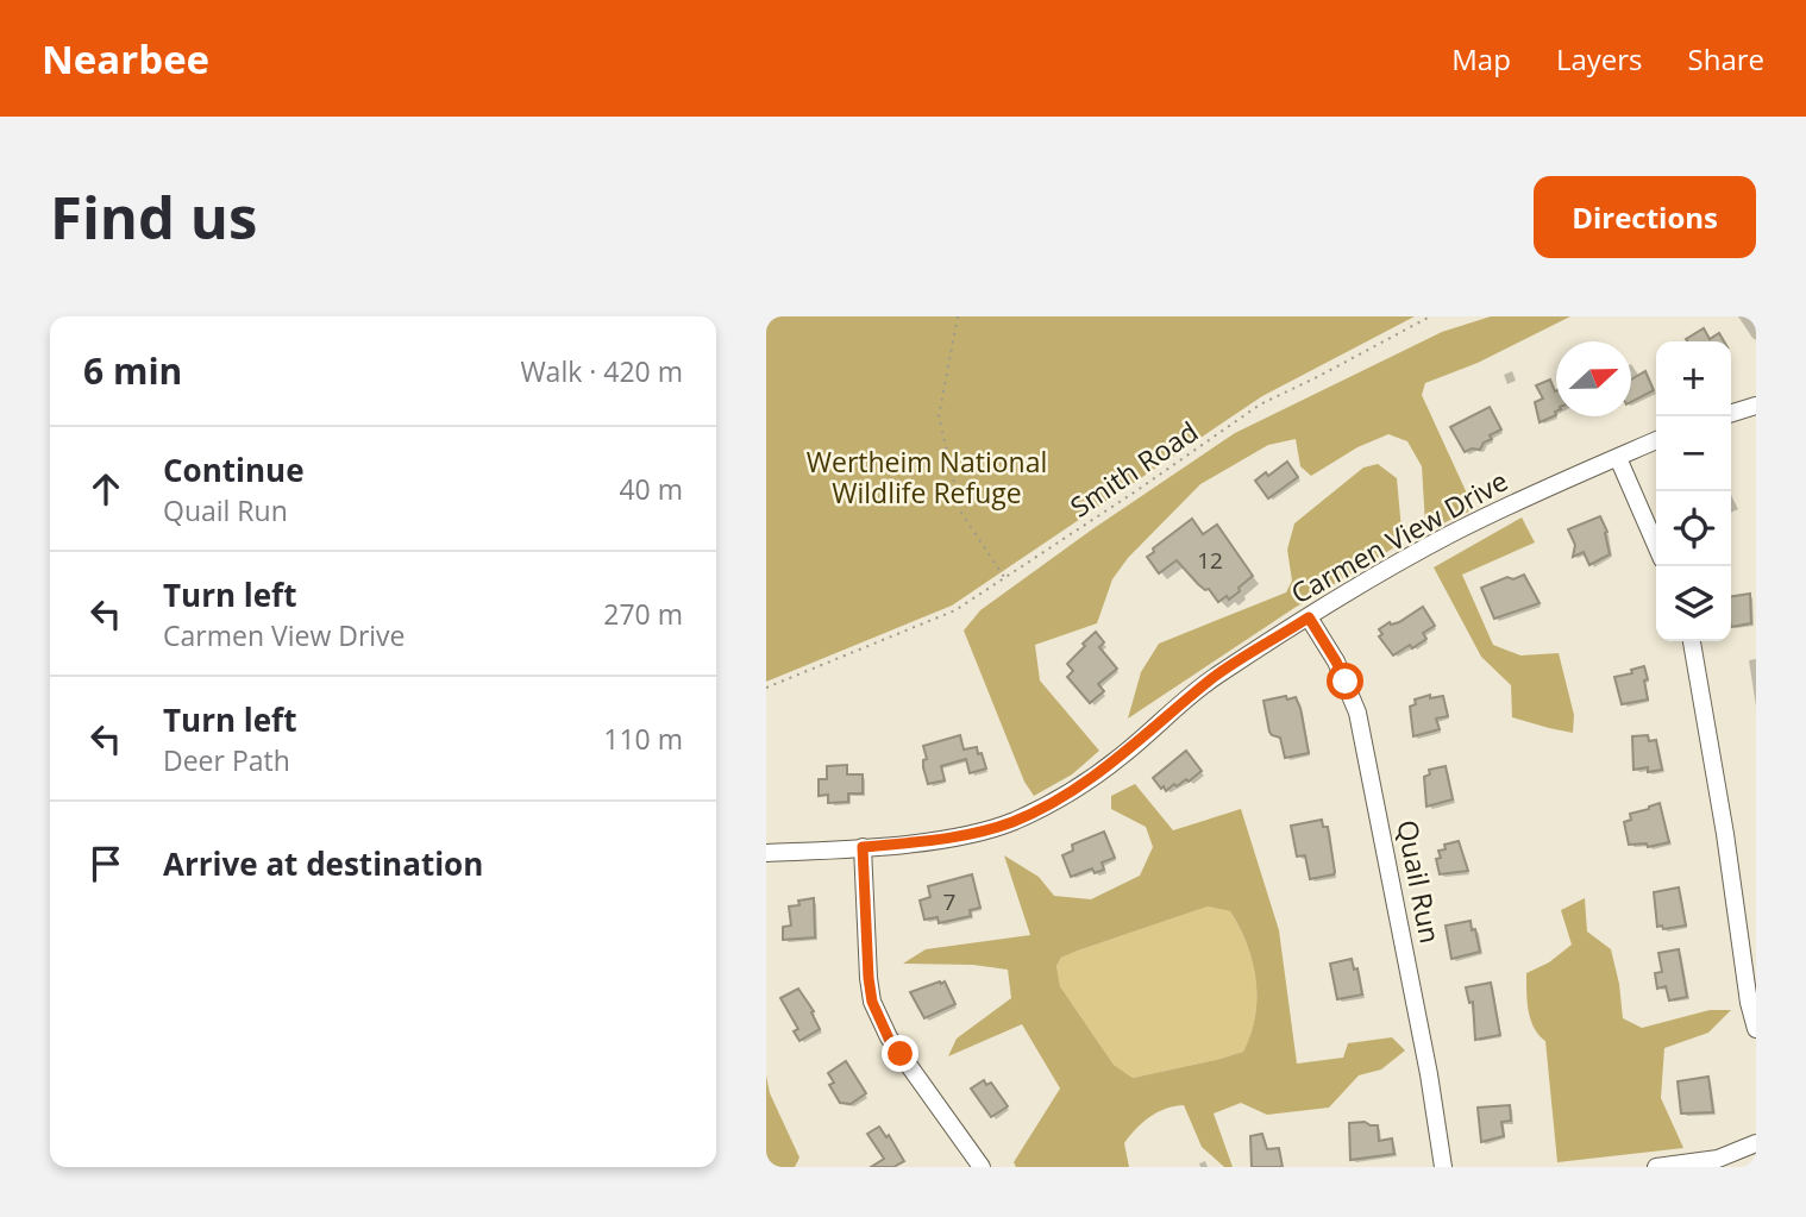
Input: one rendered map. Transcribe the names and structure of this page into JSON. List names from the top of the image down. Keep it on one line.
{"streets":{"street":["Carmen View Drive","Quail Run"],"path":["Smith Road"]},"crossings":[["Carmen View Drive","Quail Run"]],"parks":["Wertheim National Wildlife Refuge"],"house_numbers":["12","7"],"north":"right","page":{"header":"Nearbee","nav":["Map","Layers","Share"],"buttons":"Directions","title":"Find us","heading":["6 min","Walk · 420 m"],"map_buttons":["+","−"],"list":[["Continue","Quail Run","40 m"],["Turn left","Carmen View Drive","270 m"],["Turn left","Deer Path","110 m"],"Arrive at destination"]}}
